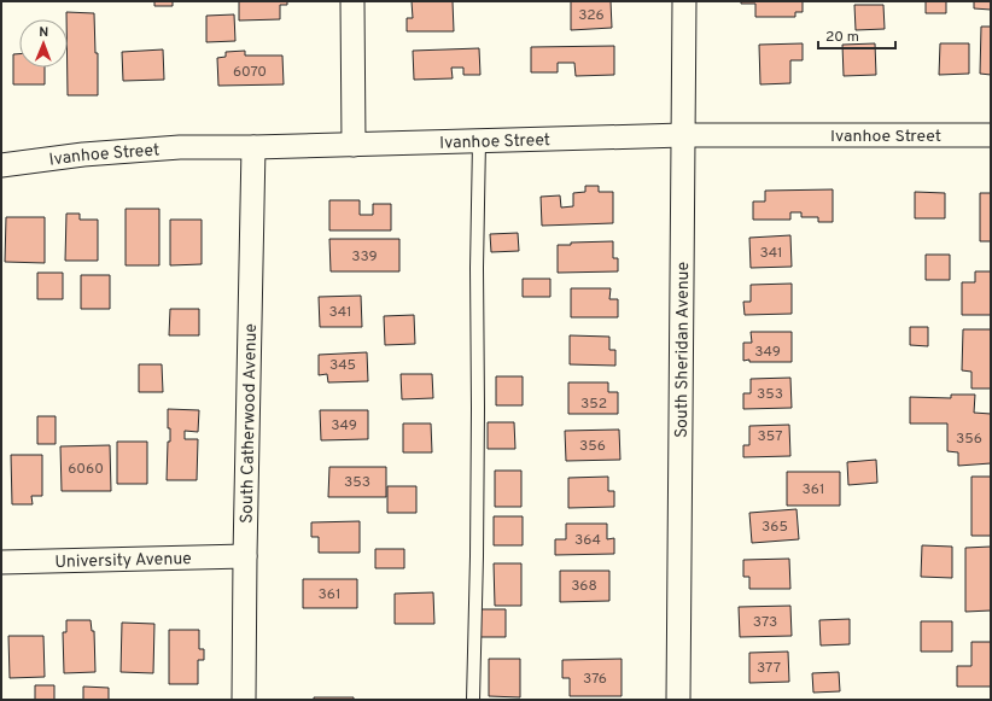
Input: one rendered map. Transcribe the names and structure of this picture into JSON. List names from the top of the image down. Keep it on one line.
{"streets":{"street":["Ivanhoe Street","South Sheridan Avenue","South Catherwood Avenue","University Avenue"]},"crossings":[["Ivanhoe Street","South Sheridan Avenue"],["Ivanhoe Street","South Catherwood Avenue"],["South Catherwood Avenue","University Avenue"]],"house_numbers":["326","6070","341","339","341","349","345","353","352","349","357","356","356","6060","353","361","365","364","368","361","373","377","376"],"scale_bar":"20 m","north":"top"}
